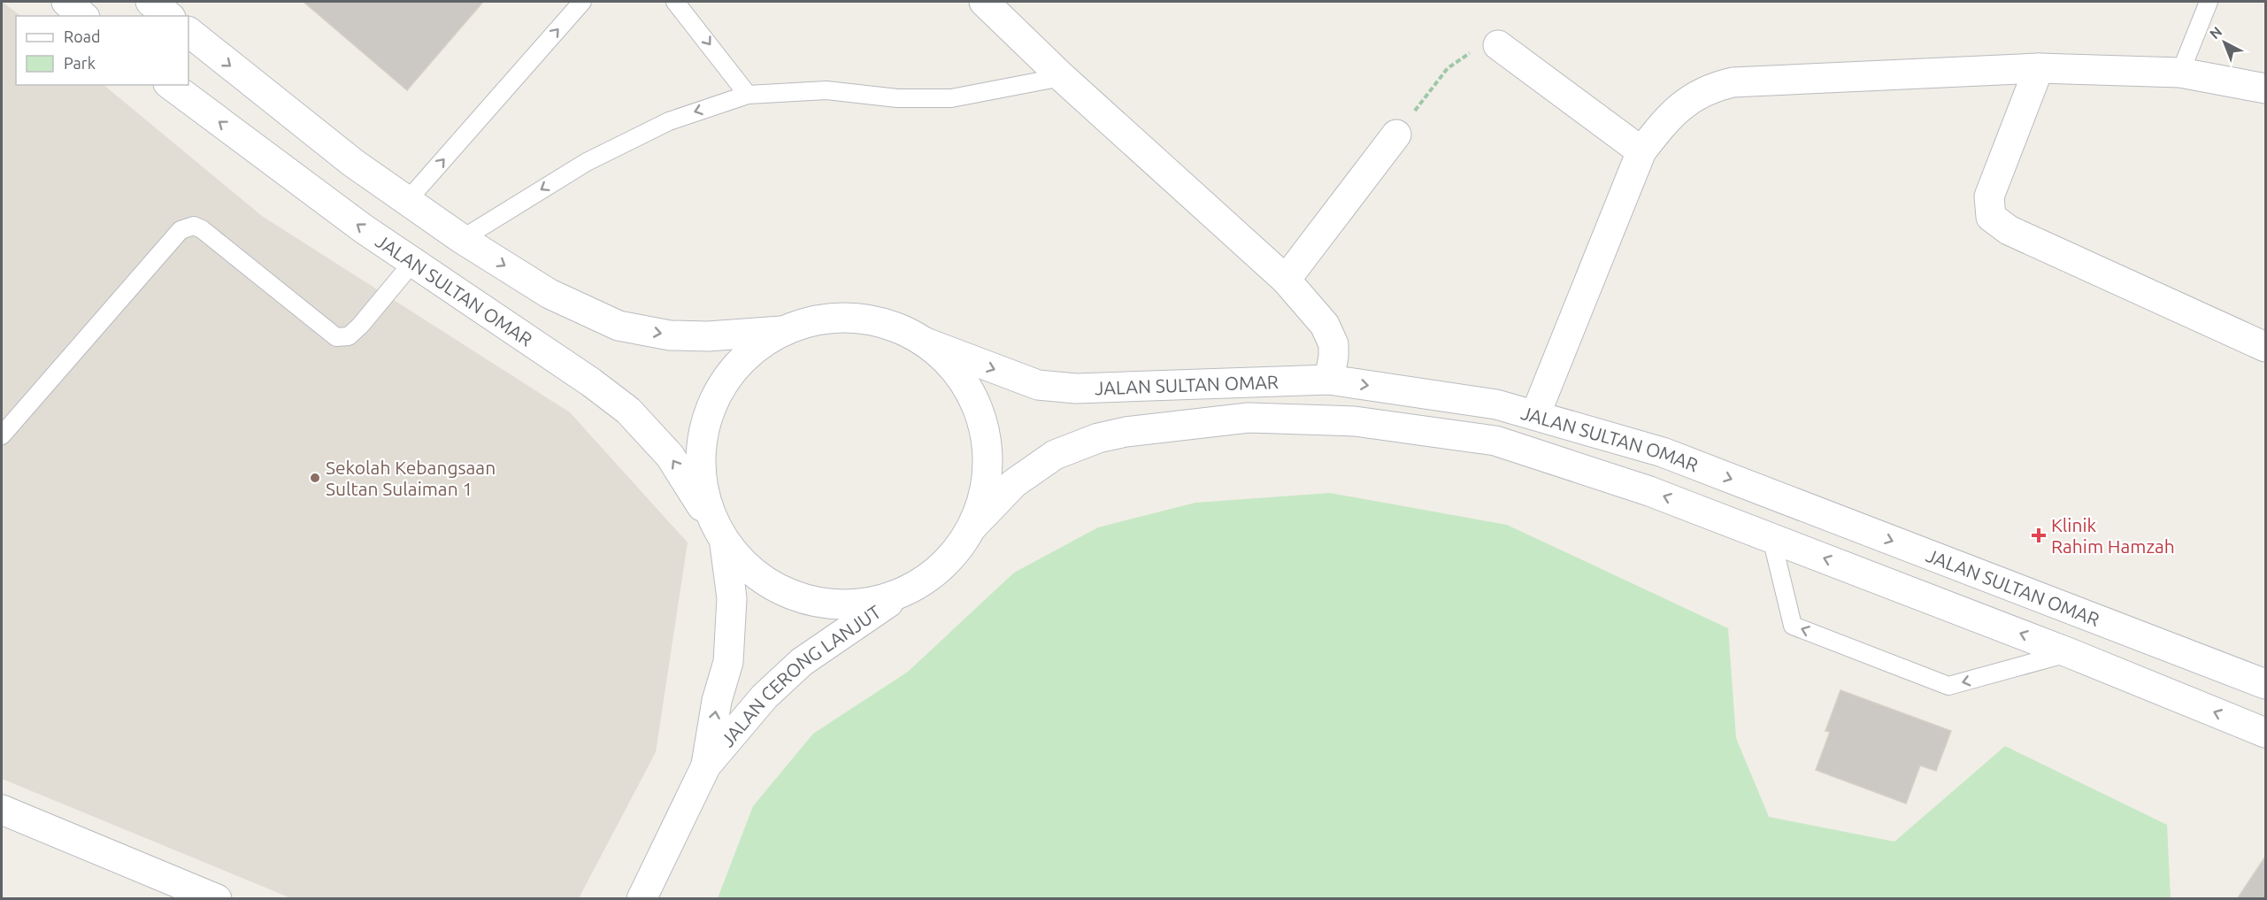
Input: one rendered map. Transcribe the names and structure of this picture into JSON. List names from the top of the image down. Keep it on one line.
{"streets":{"main road":["JALAN SULTAN OMAR","JALAN CERONG LANJUT"]},"crossings":[["JALAN SULTAN OMAR","JALAN CERONG LANJUT"]],"places":{"other":["Sekolah Kebangsaan Sultan Sulaiman 1"],"health":["Klinik Rahim Hamzah"]},"legend":["Road","Park"],"north":"top left"}
